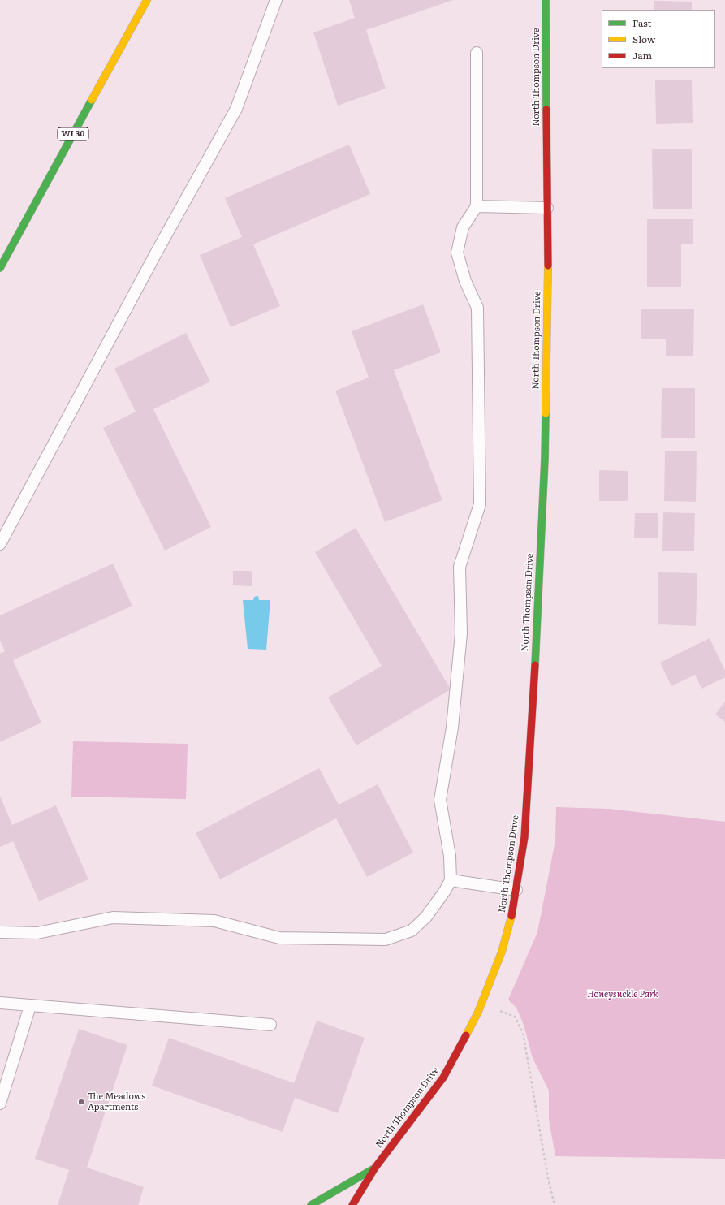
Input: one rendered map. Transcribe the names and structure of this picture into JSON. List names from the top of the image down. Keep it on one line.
{"streets":{"main road":["North Thompson Drive","WI 30"]},"parks":["Honeysuckle Park"],"places":["The Meadows Apartments"],"legend":["Fast","Slow","Jam"]}
